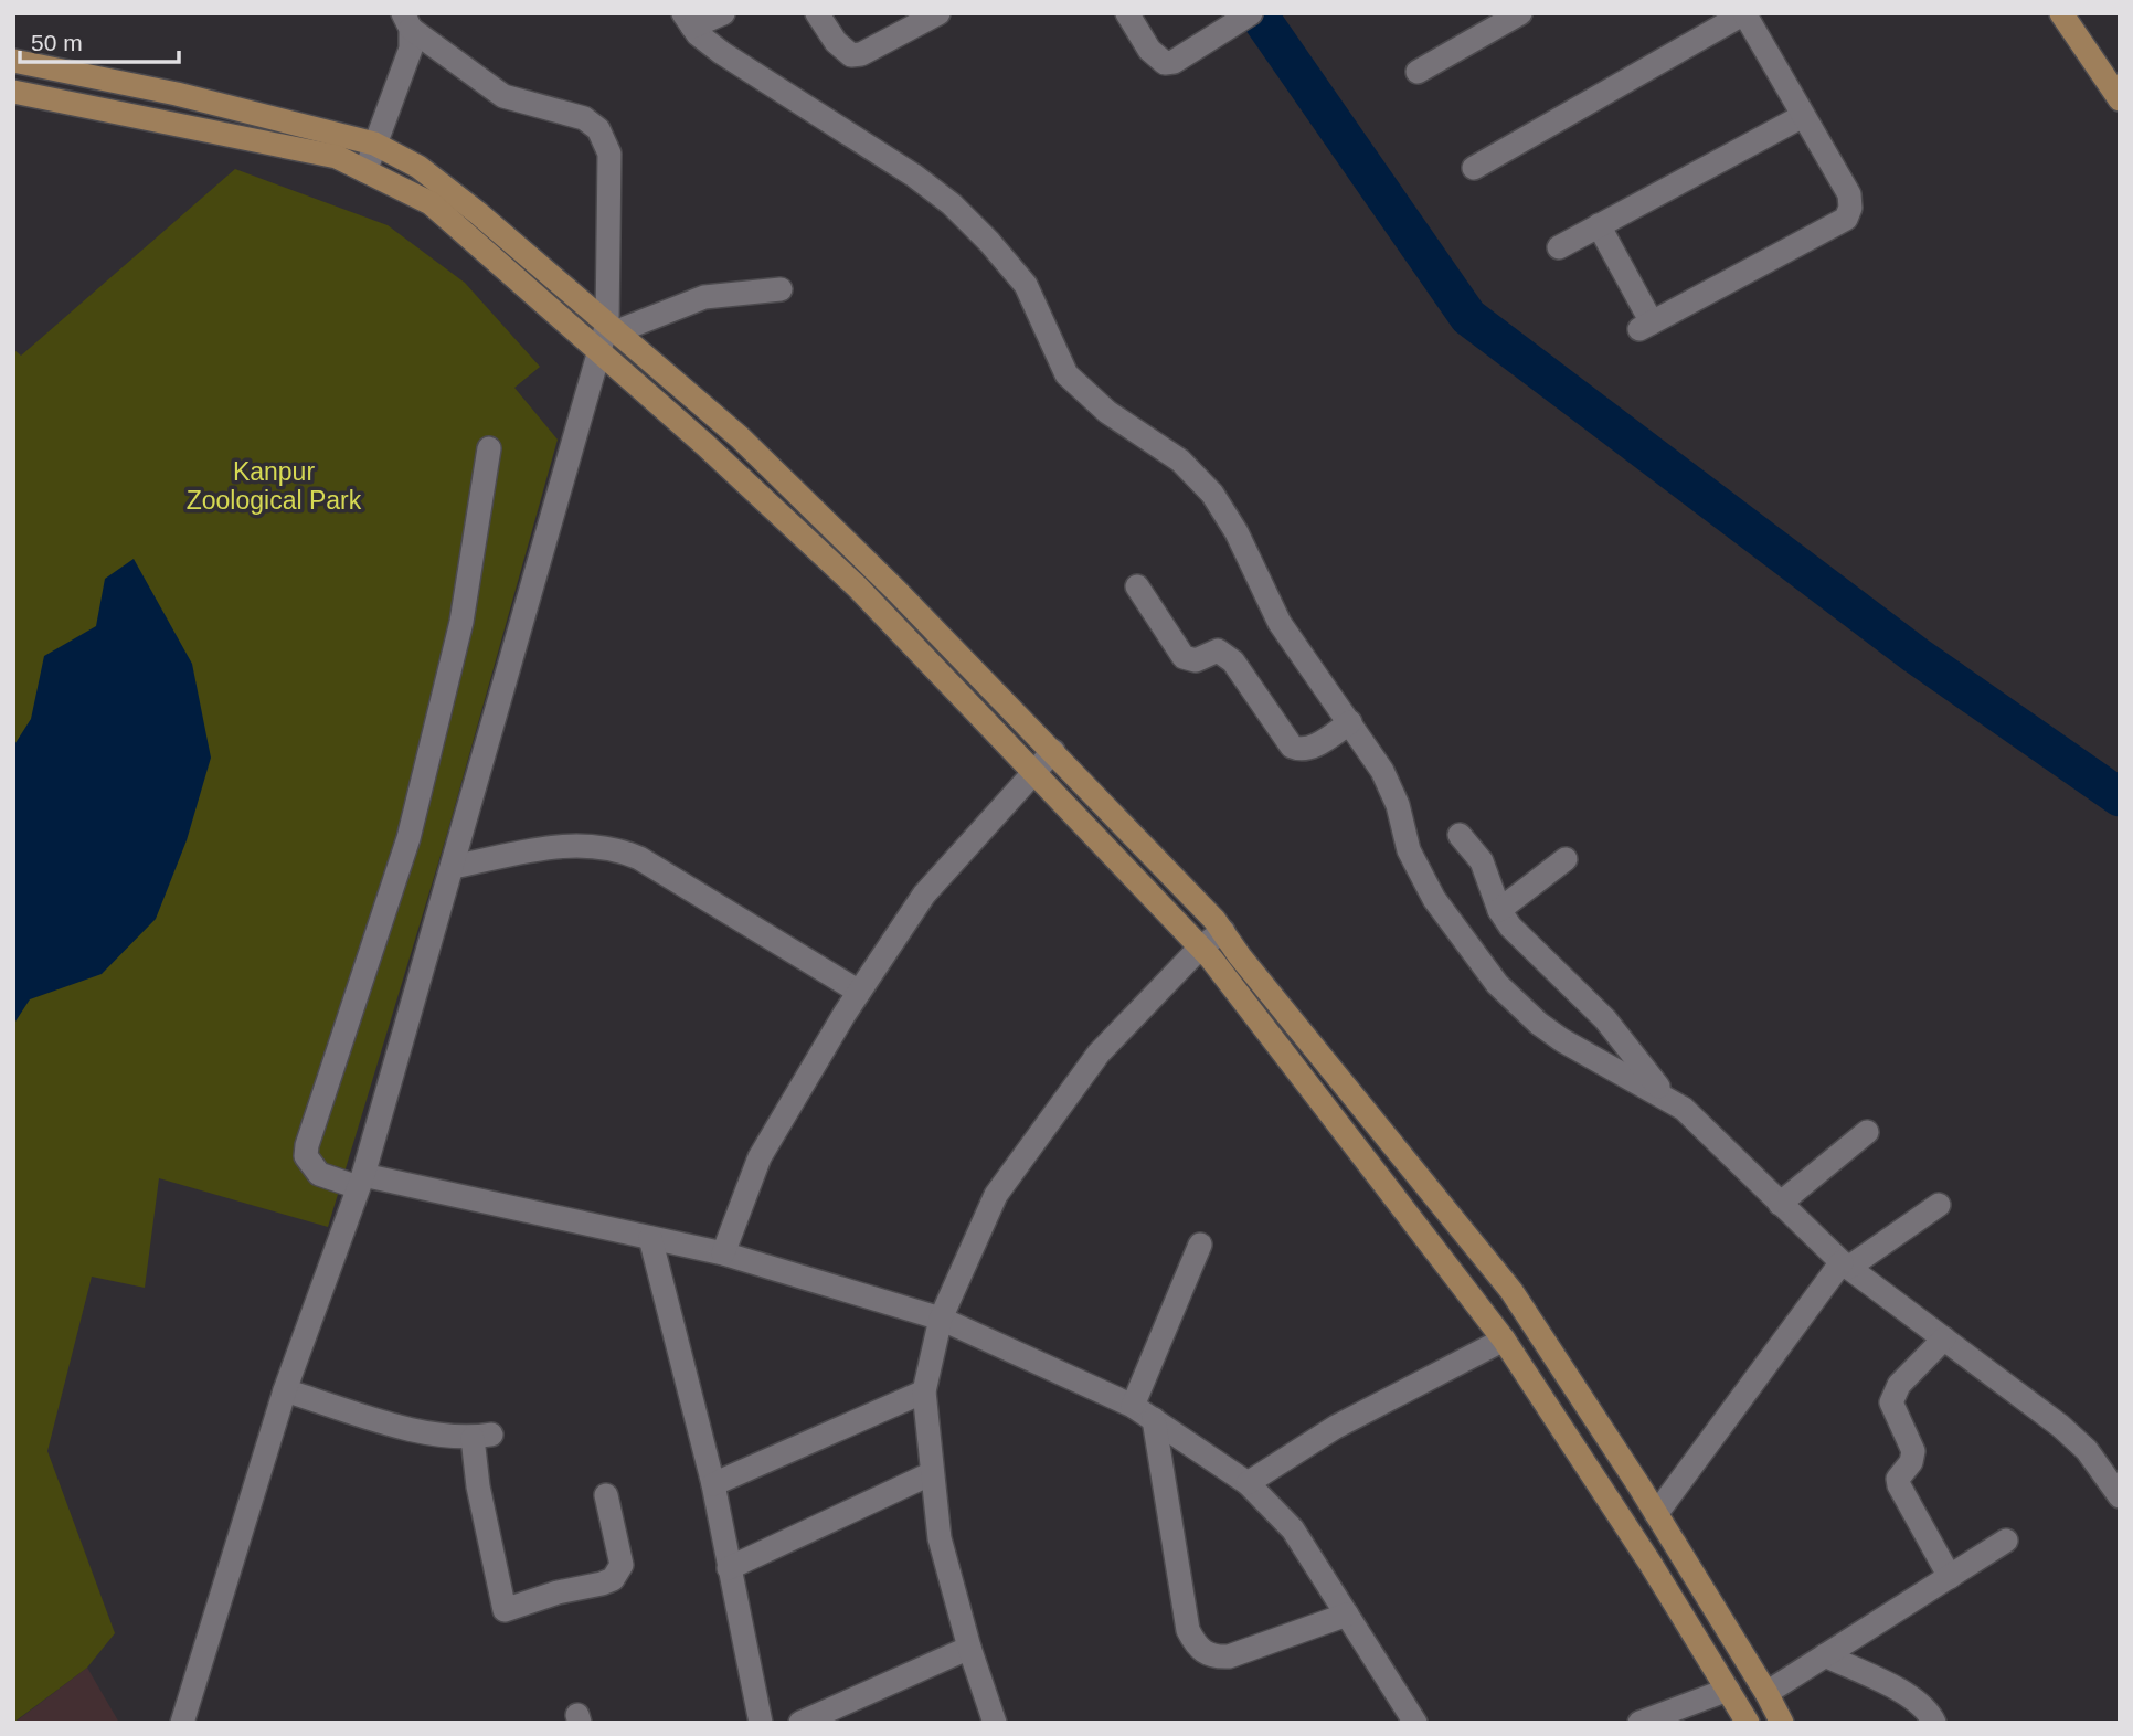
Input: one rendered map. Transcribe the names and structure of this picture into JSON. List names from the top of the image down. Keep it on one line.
{"parks":["Kanpur Zoological Park"],"scale_bar":"50 m"}
